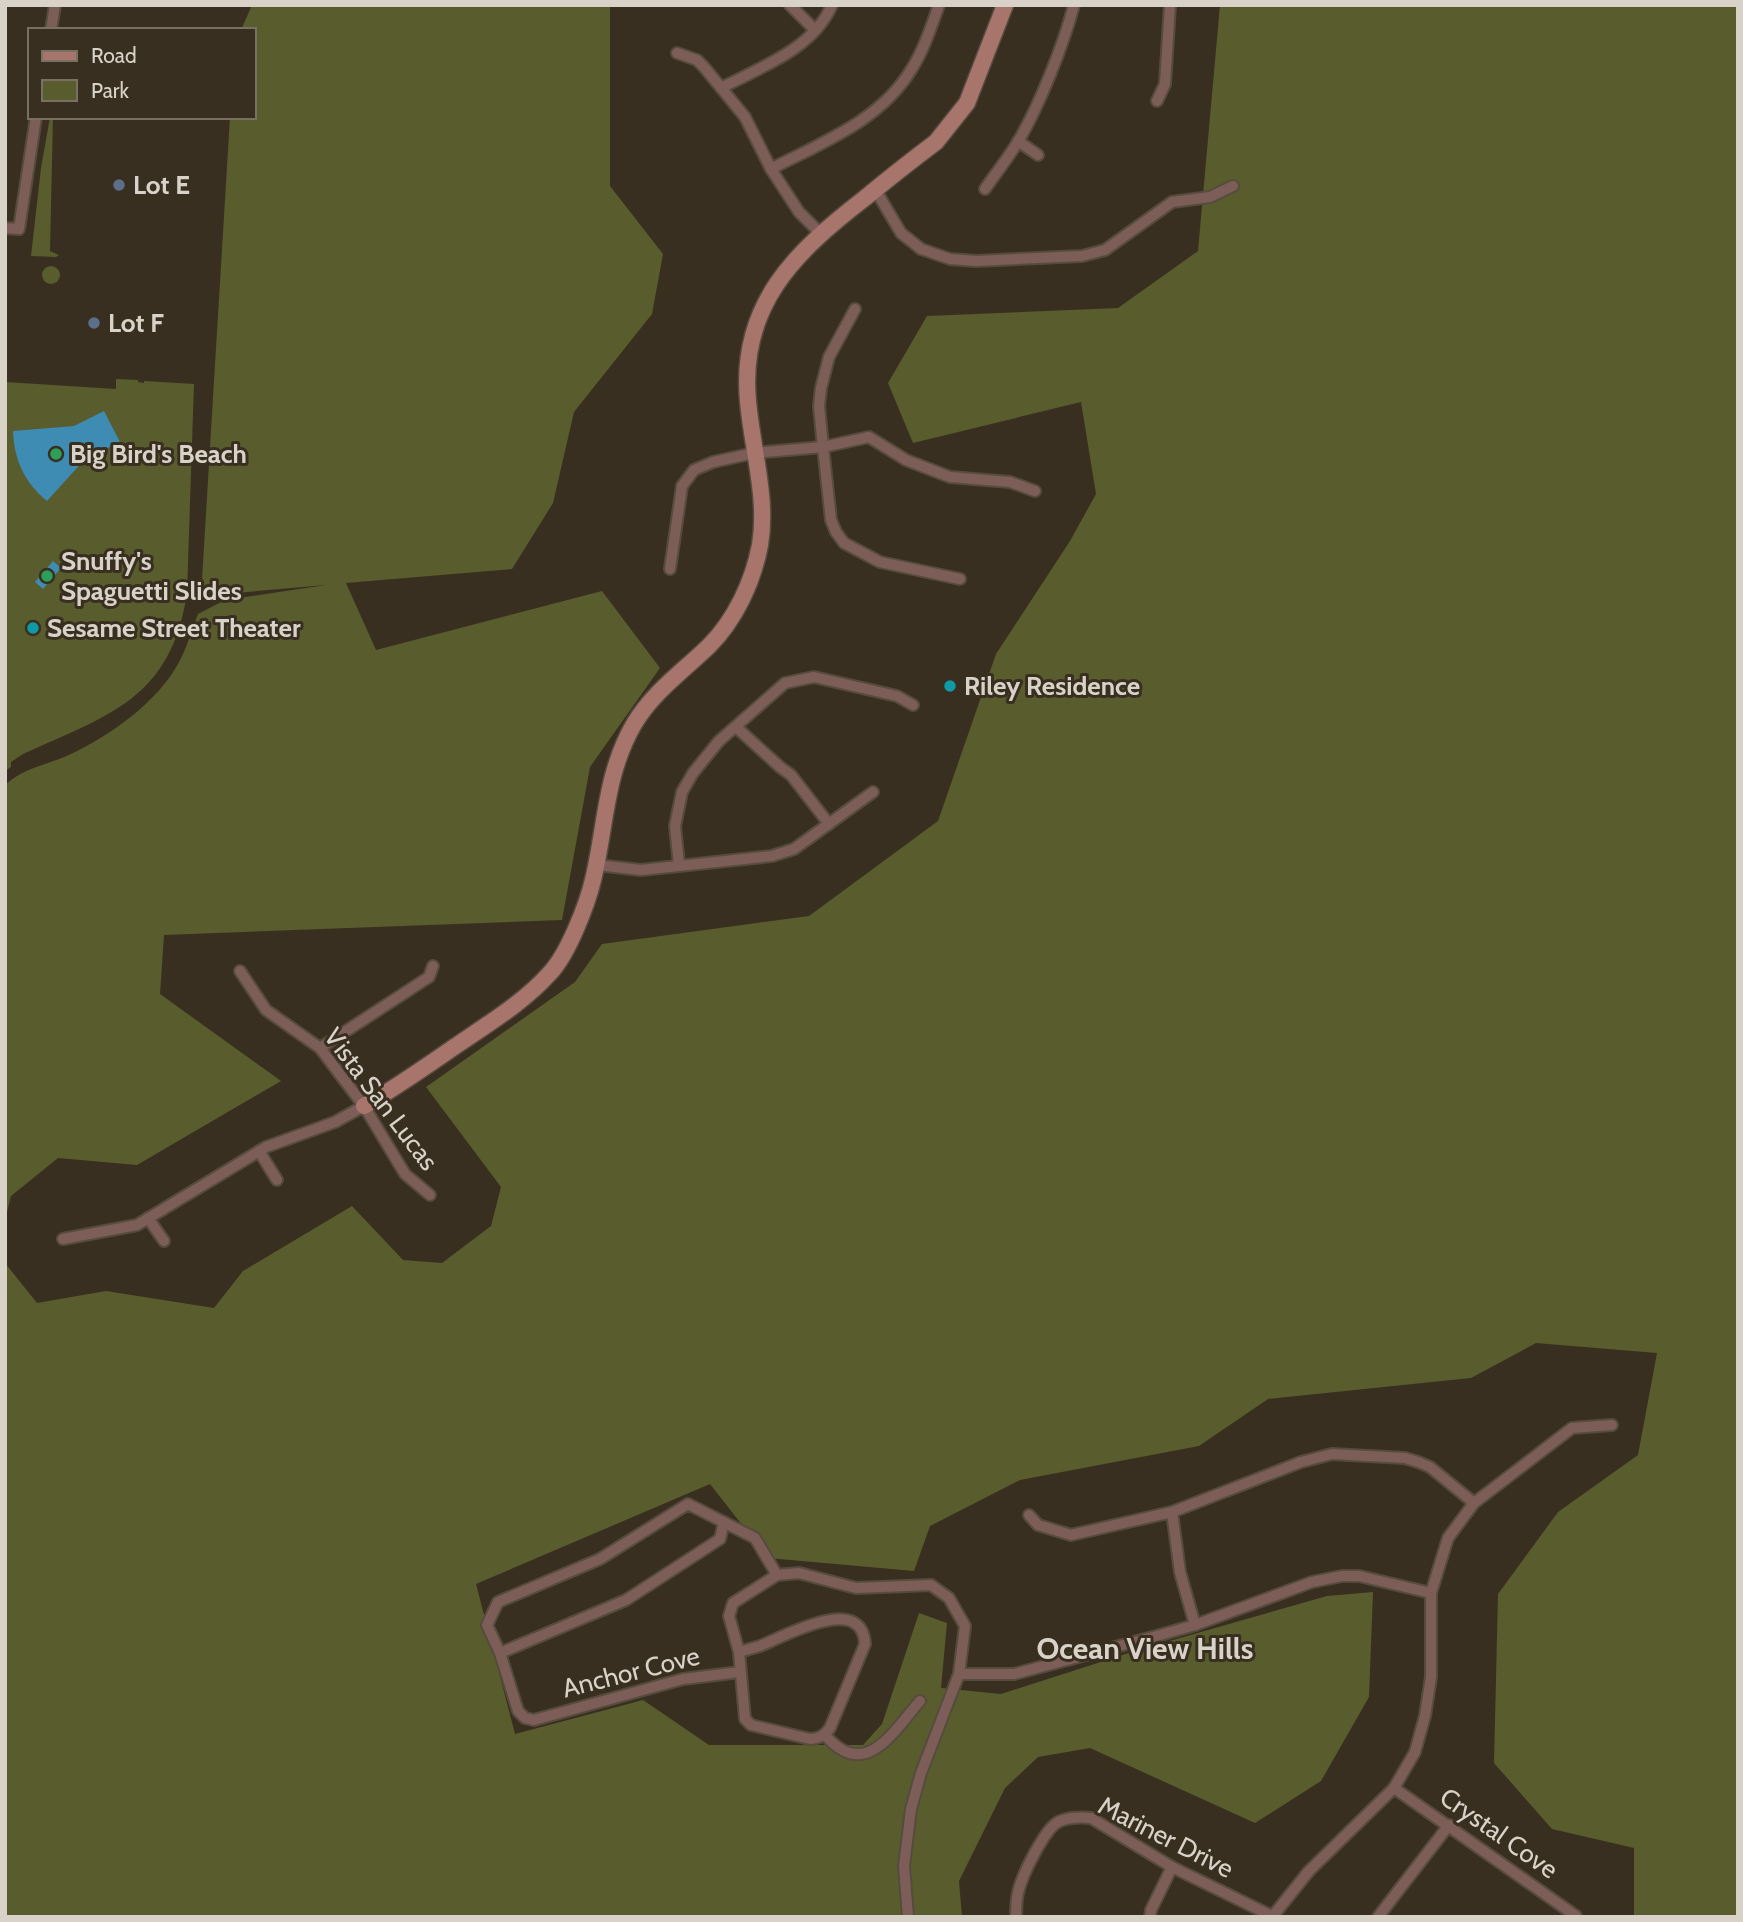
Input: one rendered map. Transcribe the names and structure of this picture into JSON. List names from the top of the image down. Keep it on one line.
{"streets":{"street":["Vista San Lucas","Anchor Cove","Crystal Cove","Mariner Drive"]},"districts":["Ocean View Hills"],"places":["Lot E","Lot F","Big Bird's Beach","Snuffy's Spaguetti Slides","Sesame Street Theater","Riley Residence"],"legend":["Road","Park"]}
